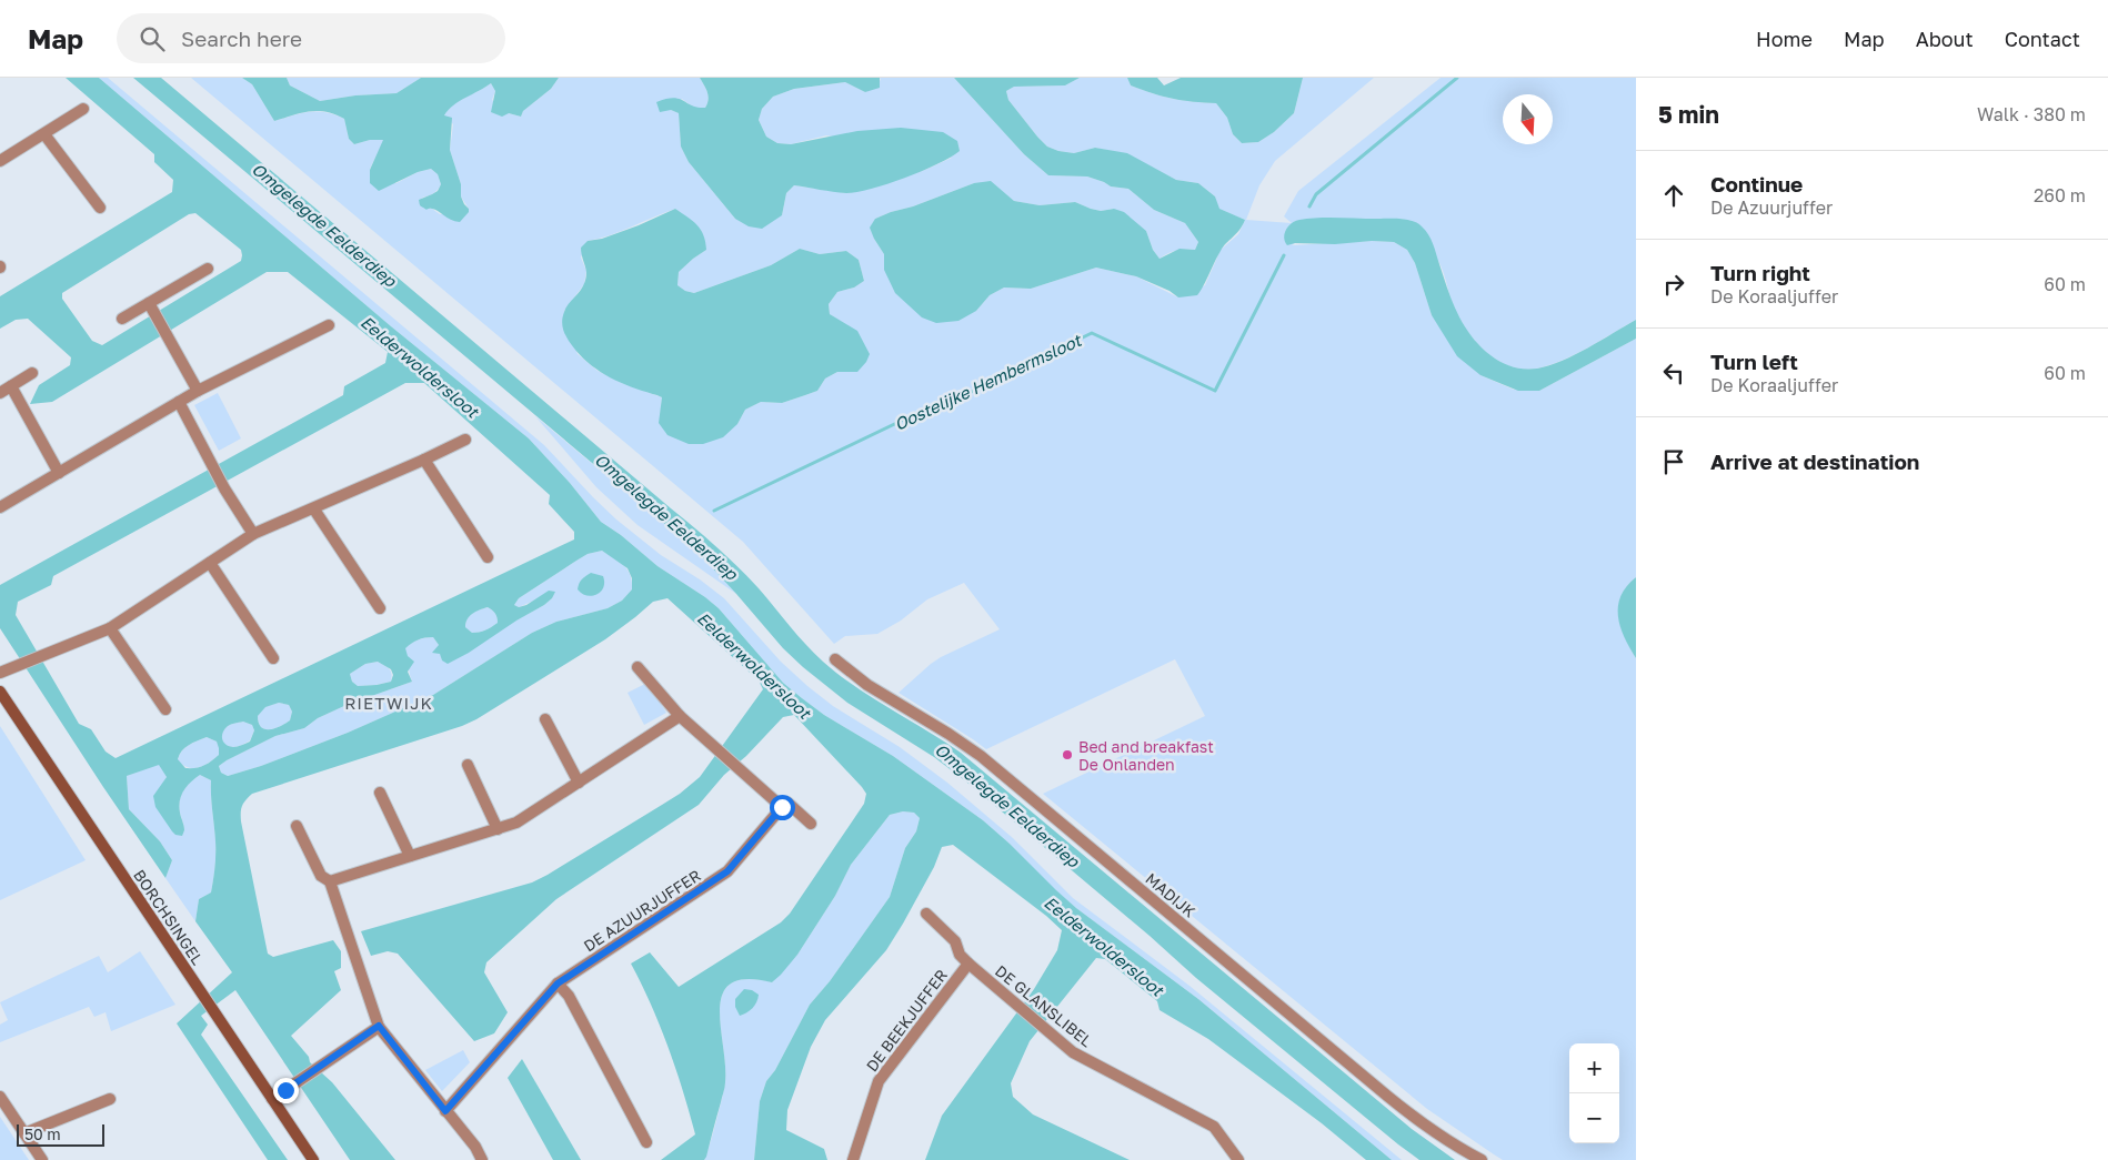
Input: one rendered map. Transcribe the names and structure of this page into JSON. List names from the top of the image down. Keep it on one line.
{"streets":{"main road":["BORCHSINGEL"],"street":["MADIJK","DE AZUURJUFFER","DE GLANSLIBEL","DE BEEKJUFFER"]},"crossings":[["DE GLANSLIBEL","DE BEEKJUFFER"]],"districts":["RIETWIJK"],"water":["Omgelegde Eelderdiep","Eelderwoldersloot","Oostelijke Hembermsloot"],"places":["Bed and breakfast De Onlanden"],"scale_bar":"50 m","north":"bottom","page":{"header":"Map","search":"Search here","nav":["Home","Map","About","Contact"],"heading":["5 min","Walk · 380 m"],"list":[["Continue","De Azuurjuffer","260 m"],["Turn right","De Koraaljuffer","60 m"],["Turn left","De Koraaljuffer","60 m"],"Arrive at destination"],"map_buttons":["+","−"],"scale":"50 m"}}
